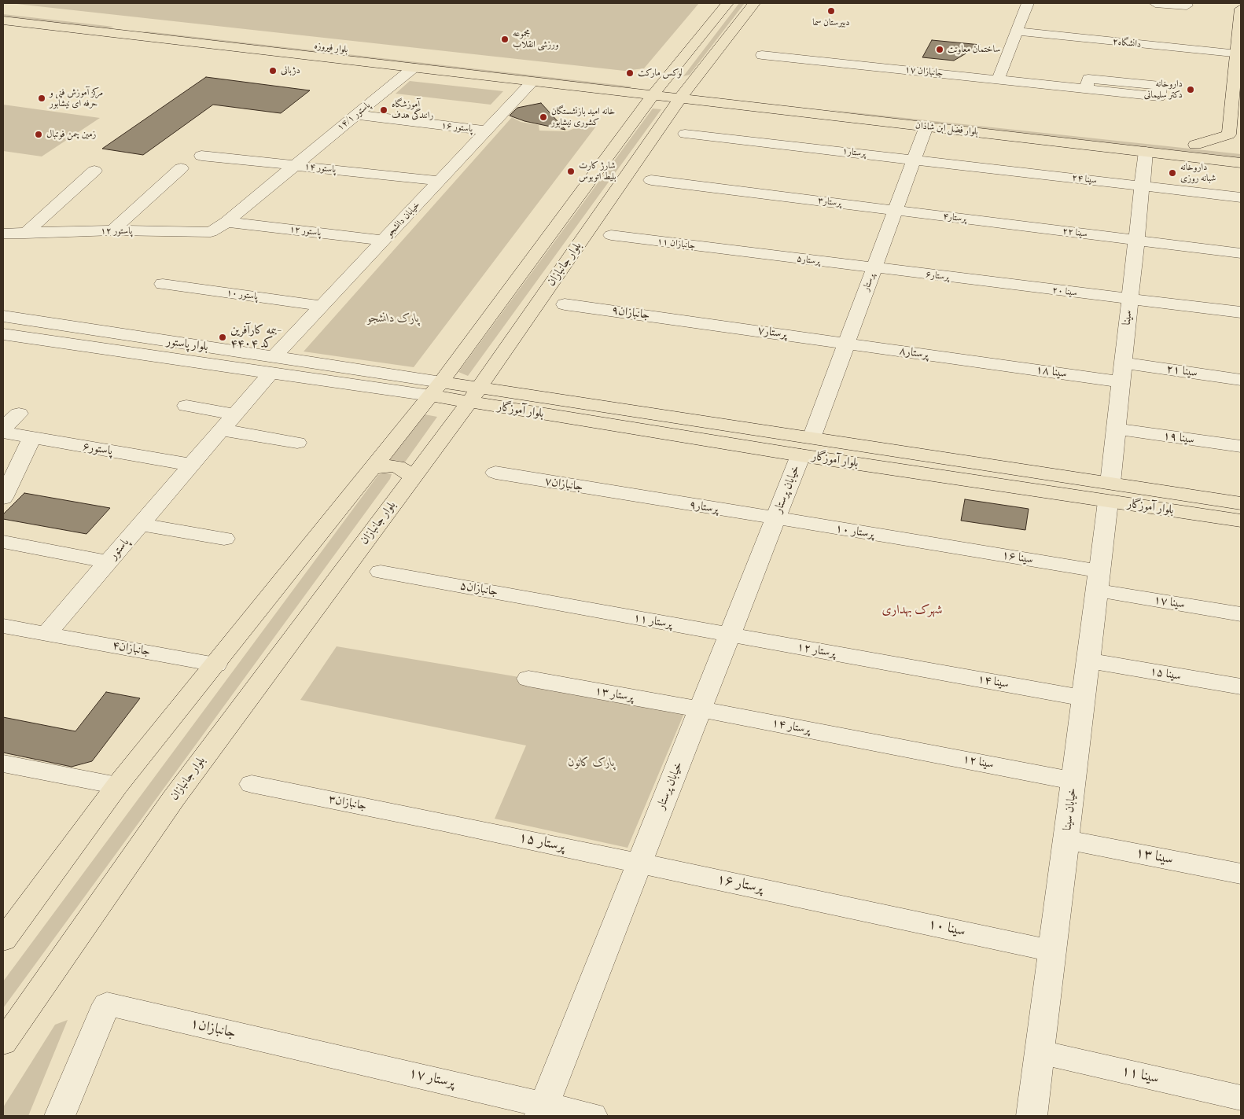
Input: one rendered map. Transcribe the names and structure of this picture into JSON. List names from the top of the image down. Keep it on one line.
{"streets":{"main road":["بلوار فیروزه","بلوار فضل ابن شاذان","بلوار جانبازان","بلوار آموزگار"],"street":["دانشگاه۲","جانبازان ۱۷","پاستور ۱۴/۱","پاستور ۱۶","پرستار۱","پاستور ۱۴","سینا ۲۴","پرستار۳","پرستار۴","خیابان دانشجو","۱۲ پاستور","پاستور ۱۲","سینا ۲۲","جانبازان ۱۱","پرستار۵","پرستار۶","پرستار","سینا ۲۰","پاستور ۱۰","جانبازان۹","سینا","پرستار۷","بلوار پاستور","پرستار۸","سینا ۲۱","سینا ۱۸","سینا ۱۹","پاستور۶","جانبازان۷","خیابان پرستار","پرستار۹","پرستار ۱۰","پاستور","سینا ۱۶","جانبازان۵","سینا ۱۷","پرستار ۱۱","جانبازان۴","پرستار ۱۲","سینا ۱۵","سینا ۱۴","پرستار ۱۳","پرستار ۱۴","سینا ۱۲","جانبازان۳","خیابان سینا","پرستار ۱۵","سینا ۱۳","پرستار ۱۶","سینا ۱۰","جانبازان۱","سینا ۱۱","پرستار ۱۷"]},"crossings":[["بلوار فیروزه","پاستور ۱۴/۱"],["بلوار فیروزه","بلوار فضل ابن شاذان"],["بلوار فیروزه","خیابان دانشجو"],["پاستور ۱۴/۱","پاستور ۱۶"],["پاستور ۱۴/۱","پاستور ۱۴"],["پاستور ۱۴/۱","۱۲ پاستور"],["پاستور ۱۴/۱","پاستور ۱۲"],["پاستور ۱۶","خیابان دانشجو"],["بلوار فضل ابن شاذان","بلوار جانبازان"],["بلوار فضل ابن شاذان","پرستار"],["بلوار فضل ابن شاذان","سینا"],["پرستار۱","سینا ۲۴"],["پرستار۱","پرستار"],["پاستور ۱۴","خیابان دانشجو"],["سینا ۲۴","سینا"],["پرستار۳","پرستار۴"],["پرستار۳","پرستار"],["پرستار۴","سینا ۲۲"],["پرستار۴","پرستار"],["خیابان دانشجو","پاستور ۱۲"],["خیابان دانشجو","پاستور ۱۰"],["خیابان دانشجو","بلوار پاستور"],["خیابان دانشجو","پاستور"],["۱۲ پاستور","پاستور ۱۲"],["سینا ۲۲","سینا"],["جانبازان ۱۱","پرستار۵"],["پرستار۵","پرستار۶"],["پرستار۵","پرستار"],["بلوار جانبازان","بلوار آموزگار"],["پرستار۶","پرستار"],["پرستار۶","سینا ۲۰"],["پرستار","پرستار۷"],["پرستار","پرستار۸"],["پرستار","بلوار آموزگار"],["پرستار","خیابان پرستار"],["سینا ۲۰","سینا"],["جانبازان۹","پرستار۷"],["سینا","سینا ۲۱"],["سینا","سینا ۱۸"],["سینا","بلوار آموزگار"],["سینا","سینا ۱۹"],["سینا","خیابان سینا"],["پرستار۷","پرستار۸"],["بلوار پاستور","بلوار آموزگار"],["پرستار۸","سینا ۱۸"],["بلوار آموزگار","خیابان پرستار"],["بلوار آموزگار","خیابان سینا"],["پاستور۶","پاستور"],["جانبازان۷","پرستار۹"],["خیابان پرستار","پرستار۹"],["خیابان پرستار","پرستار ۱۰"],["خیابان پرستار","پرستار ۱۱"],["خیابان پرستار","پرستار ۱۲"],["خیابان پرستار","پرستار ۱۳"],["خیابان پرستار","پرستار ۱۴"],["خیابان پرستار","پرستار ۱۵"],["خیابان پرستار","پرستار ۱۶"],["خیابان پرستار","پرستار ۱۷"],["پرستار۹","پرستار ۱۰"],["پرستار ۱۰","سینا ۱۶"],["پاستور","جانبازان۴"],["سینا ۱۶","سینا ۱۷"],["سینا ۱۶","خیابان سینا"],["جانبازان۵","پرستار ۱۱"],["سینا ۱۷","خیابان سینا"],["پرستار ۱۱","پرستار ۱۲"],["پرستار ۱۲","سینا ۱۴"],["سینا ۱۵","خیابان سینا"],["سینا ۱۴","خیابان سینا"],["پرستار ۱۳","پرستار ۱۴"],["پرستار ۱۴","سینا ۱۲"],["سینا ۱۲","خیابان سینا"],["جانبازان۳","پرستار ۱۵"],["خیابان سینا","سینا ۱۳"],["خیابان سینا","سینا ۱۰"],["خیابان سینا","سینا ۱۱"],["پرستار ۱۵","پرستار ۱۶"],["پرستار ۱۶","سینا ۱۰"],["جانبازان۱","پرستار ۱۷"]],"districts":["شهرک بهداری"],"parks":["پارک دانشجو","پارک کانون"],"places":["دبیرستان سما","مجموعه ورزشی انقلاب","ساختمان معاونت","دژبانی","لوکس مارکت","داروخانه دکتر سلیمانی","مرکز آموزش فنی و حرفه ای نیشابور","آموزشگاه رانندگی هدف","خانه امید بازنشستگان کشوری نیشابور","زمین چمن فوتبال","شارژ کارت بلیط اتوبوس","داروخانه شبانه روزی","بیمه کارآفرین- کد ۴۴۰۴"]}
